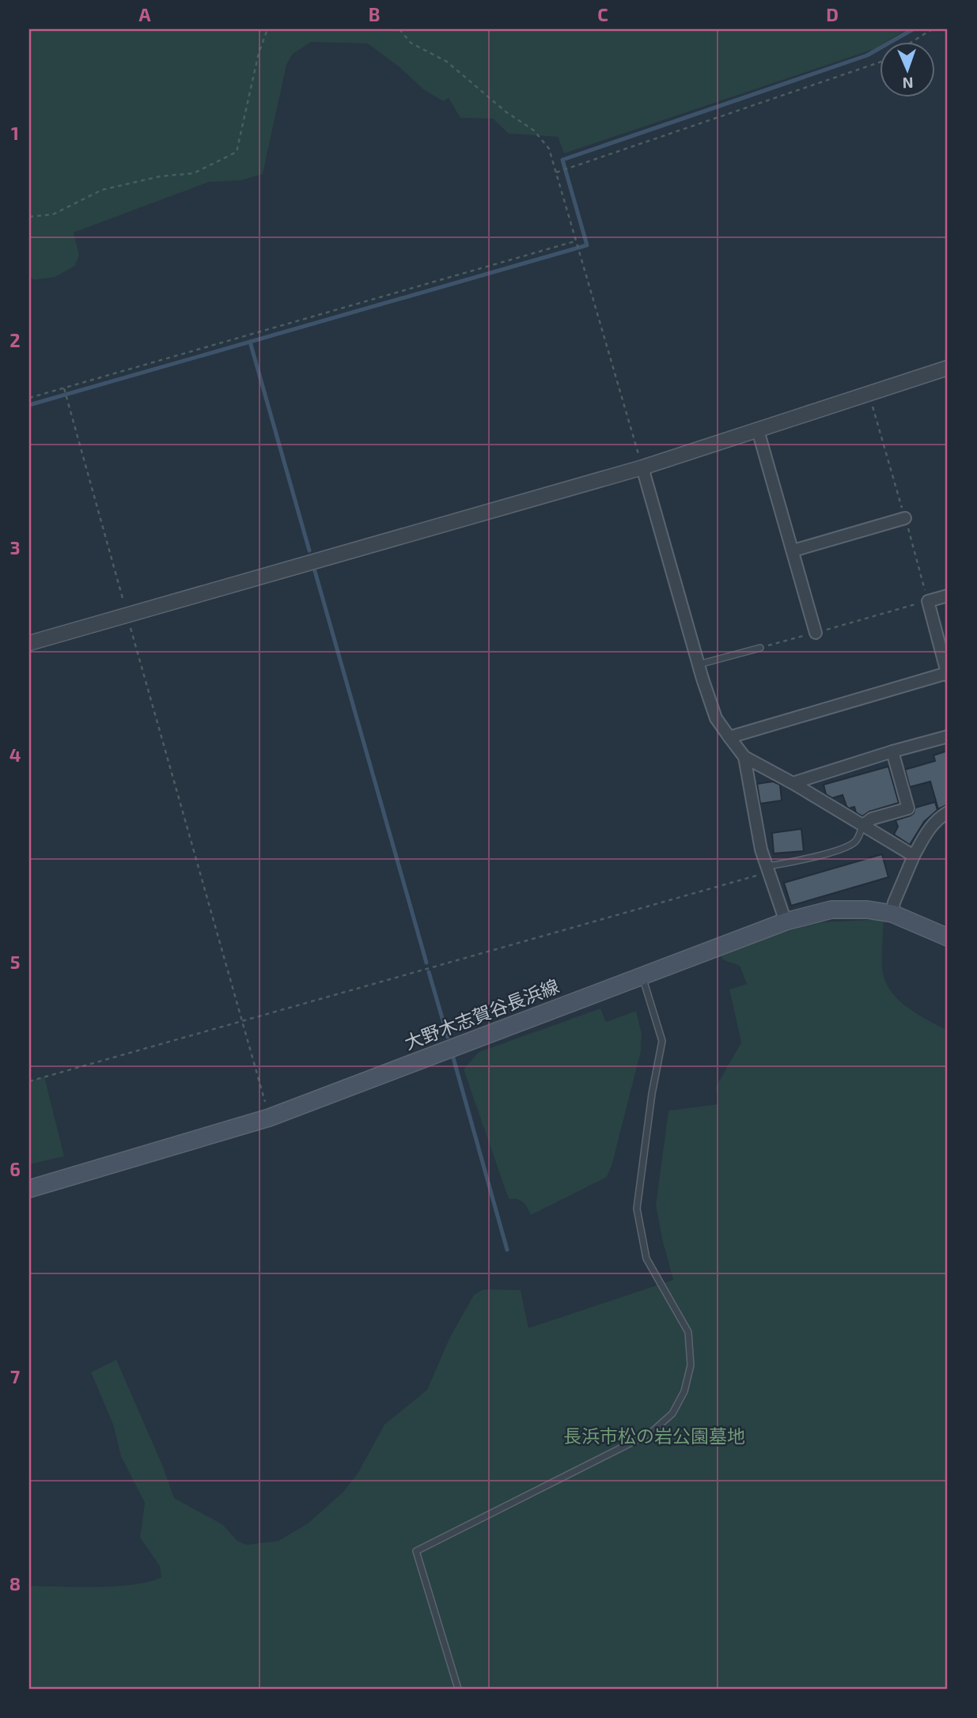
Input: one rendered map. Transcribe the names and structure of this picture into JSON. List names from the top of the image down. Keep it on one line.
{"streets":{"main road":["大野木志賀谷長浜線"]},"parks":["長浜市松の岩公園墓地"],"north":"bottom","grid":{"columns":["A","B","C","D"],"rows":["1","2","3","4","5","6","7","8"]}}
